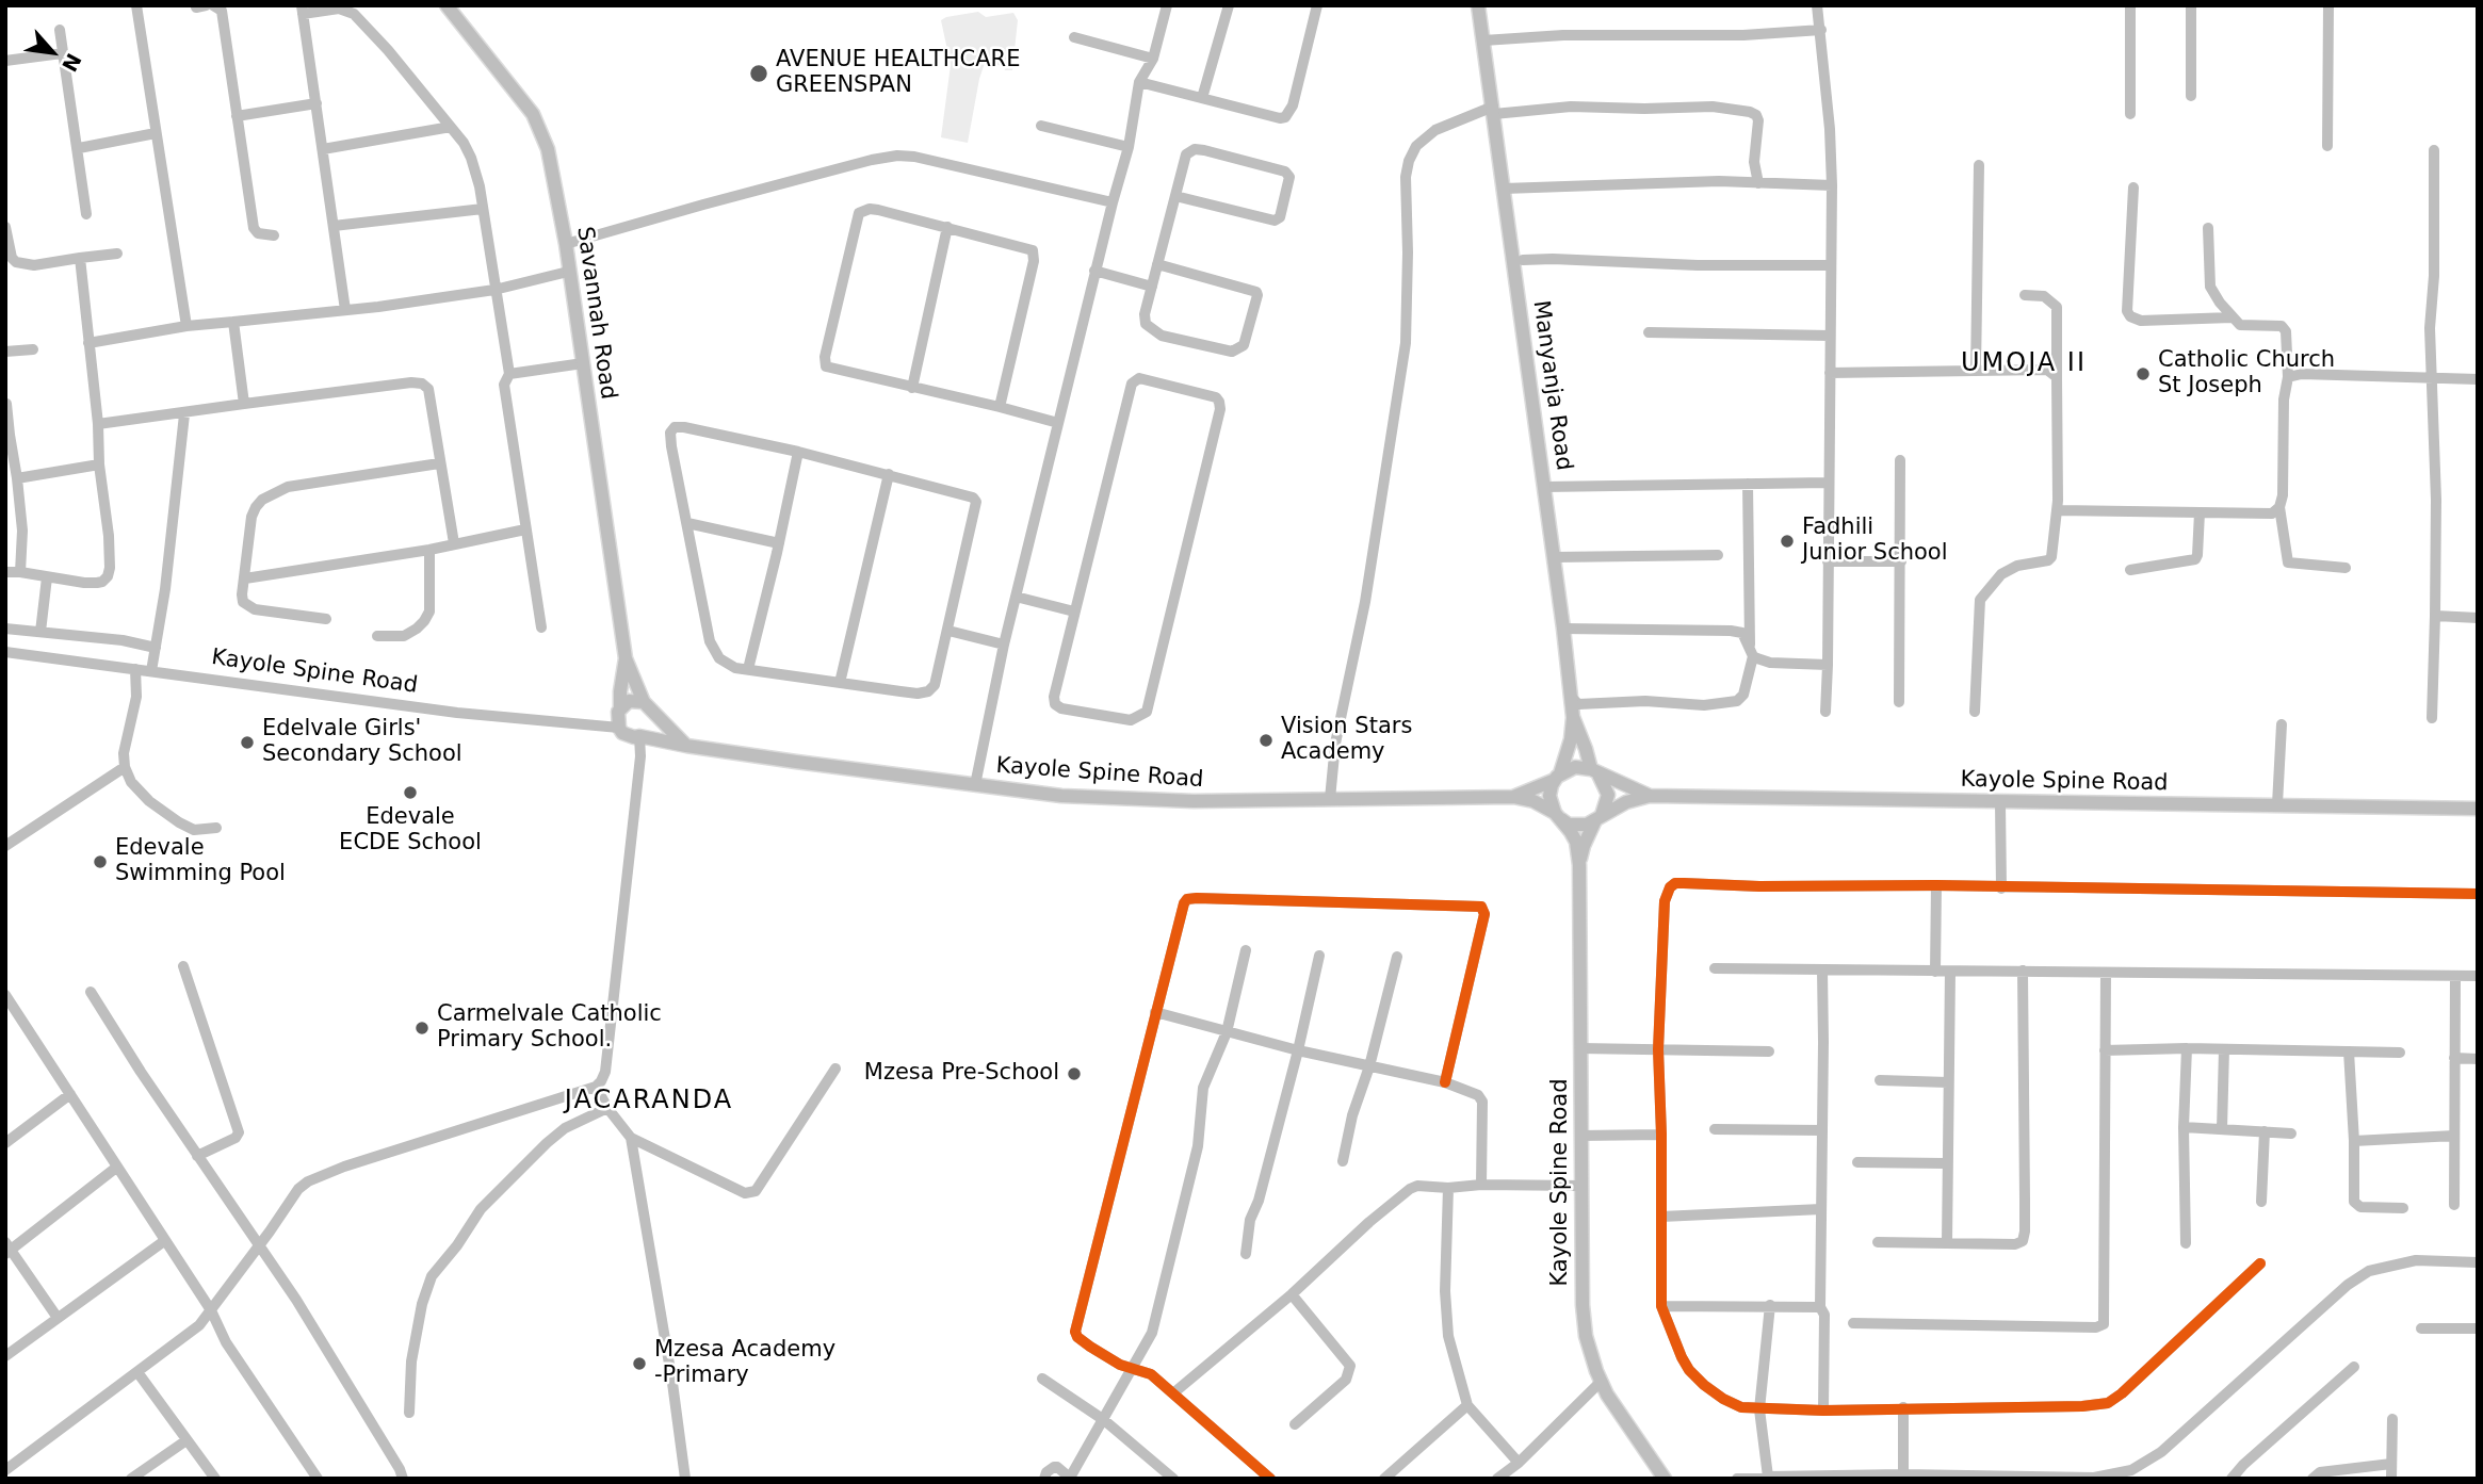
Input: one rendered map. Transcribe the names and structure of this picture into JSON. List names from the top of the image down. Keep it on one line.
{"streets":{"main road":["Savannah Road","Manyanja Road","Kayole Spine Road"]},"crossings":[["Savannah Road","Kayole Spine Road"]],"districts":["UMOJA II","JACARANDA"],"places":["AVENUE HEALTHCARE GREENSPAN","Catholic Church St Joseph","Fadhili Junior School","Vision Stars Academy","Edelvale Girls' Secondary School","Edevale ECDE School","Edevale Swimming Pool","Carmelvale Catholic Primary School.","Mzesa Pre-School","Mzesa Academy -Primary"],"north":"bottom right"}
